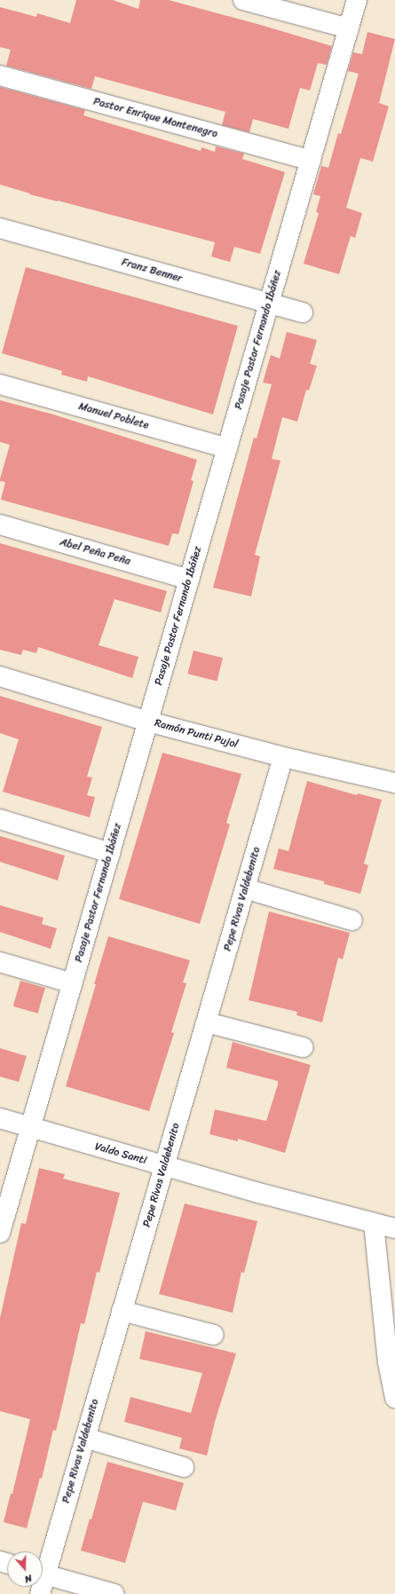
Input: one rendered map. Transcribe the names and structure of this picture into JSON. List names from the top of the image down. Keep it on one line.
{"streets":{"street":["Pastor Enrique Montenegro","Franz Benner","Pasaje Pastor Fernando Ibáñez","Manuel Poblete","Abel Peña Peña","Ramón Punti Pujol","Pepe Rivas Valdebenito","Valdo Santi"]},"crossings":[["Pastor Enrique Montenegro","Pasaje Pastor Fernando Ibáñez"],["Franz Benner","Pasaje Pastor Fernando Ibáñez"],["Pasaje Pastor Fernando Ibáñez","Manuel Poblete"],["Pasaje Pastor Fernando Ibáñez","Abel Peña Peña"],["Pasaje Pastor Fernando Ibáñez","Ramón Punti Pujol"],["Pasaje Pastor Fernando Ibáñez","Valdo Santi"],["Ramón Punti Pujol","Pepe Rivas Valdebenito"],["Pepe Rivas Valdebenito","Valdo Santi"]],"north":"bottom"}
